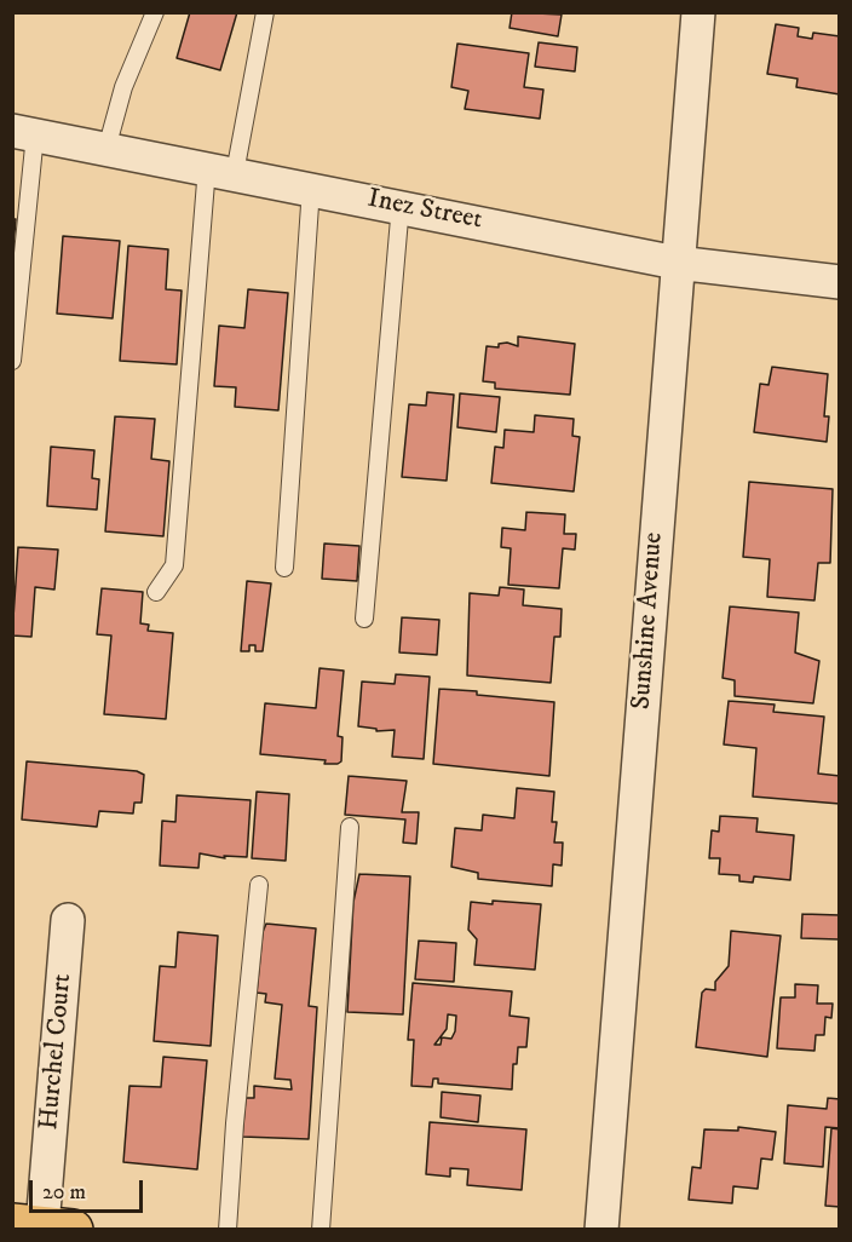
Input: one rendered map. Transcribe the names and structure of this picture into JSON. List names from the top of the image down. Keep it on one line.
{"streets":{"street":["Inez Street","Sunshine Avenue","Hurchel Court"]},"crossings":[["Inez Street","Sunshine Avenue"]],"scale_bar":"20 m"}
